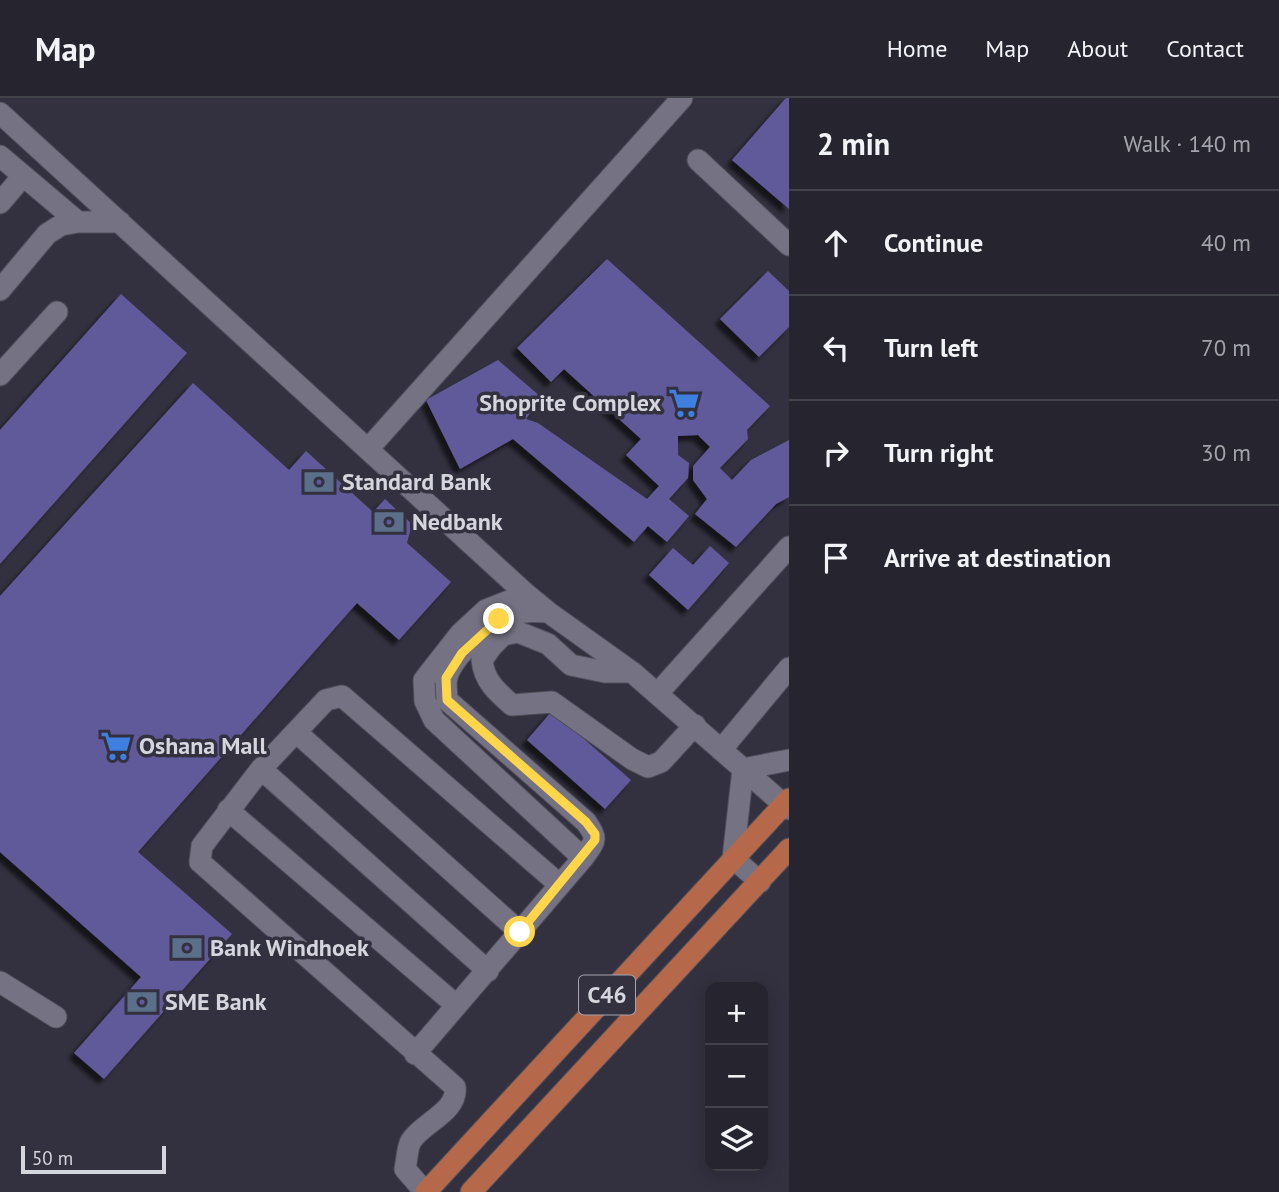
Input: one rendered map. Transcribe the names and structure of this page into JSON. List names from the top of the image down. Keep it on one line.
{"streets":{"main road":["C46"]},"places":{"supermarket":["Shoprite Complex","Oshana Mall"],"bank":["Standard Bank","Nedbank","Bank Windhoek","SME Bank"]},"scale_bar":"50 m","page":{"header":"Map","nav":["Home","Map","About","Contact"],"heading":["2 min","Walk · 140 m"],"list":[["Continue","40 m"],["Turn left","70 m"],["Turn right","30 m"],"Arrive at destination"],"map_buttons":["+","−"],"scale":"50 m"}}
